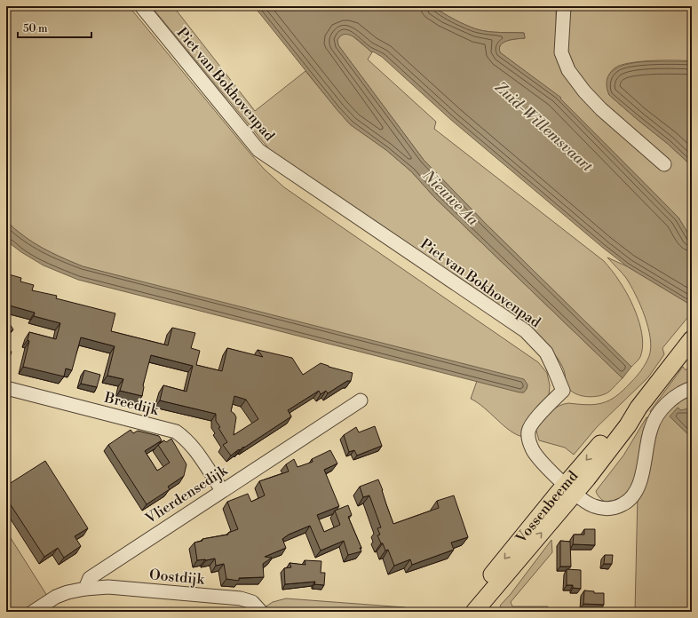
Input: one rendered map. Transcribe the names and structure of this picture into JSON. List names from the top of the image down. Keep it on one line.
{"streets":{"main road":["Vossenbeemd"],"street":["Piet van Bokhovenpad","Breedijk","Vlierdensedijk","Oostdijk"]},"crossings":[["Piet van Bokhovenpad","Vossenbeemd"],["Breedijk","Vlierdensedijk"],["Vlierdensedijk","Oostdijk"]],"water":["Zuid-Willemsvaart","Nieuwe Aa"],"scale_bar":"50 m"}
